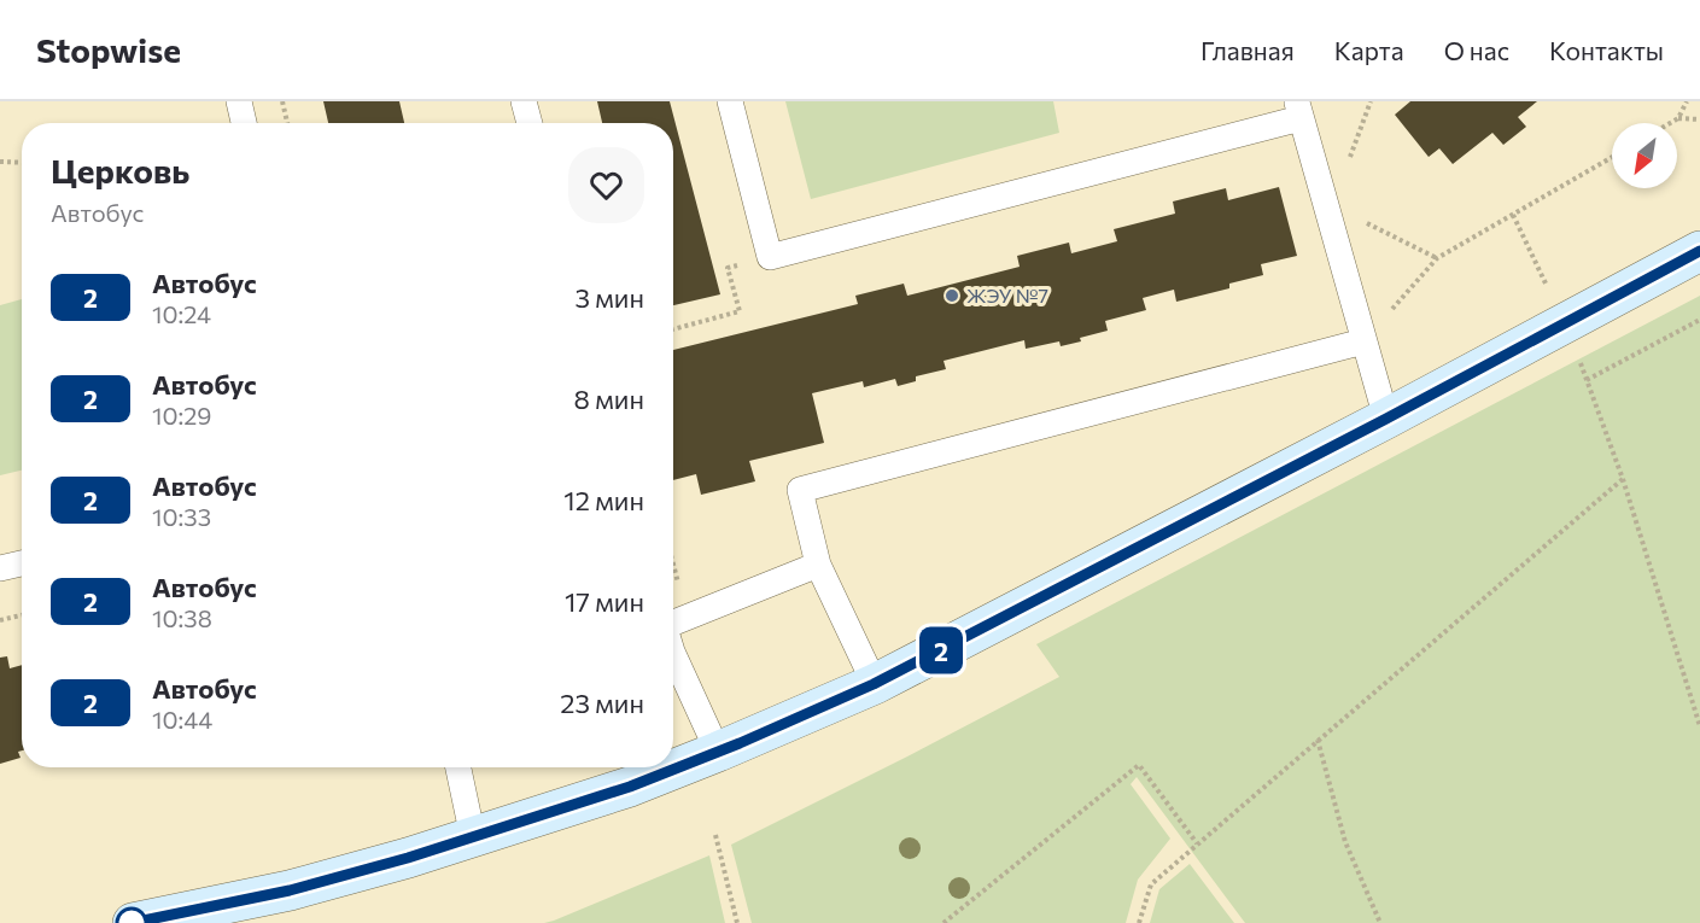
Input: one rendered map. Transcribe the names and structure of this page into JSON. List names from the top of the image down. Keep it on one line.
{"places":["ЖЭУ №7"],"lines":["bus line 2"],"north":"bottom left","page":{"header":"Stopwise","nav":["Главная","Карта","О нас","Контакты"],"on_map":"2","heading":["Церковь","Автобус"],"list":[{"mark":"2","name":"Автобус","note":"10:24","value":"3 мин"},{"mark":"2","name":"Автобус","note":"10:29","value":"8 мин"},{"mark":"2","name":"Автобус","note":"10:33","value":"12 мин"},{"mark":"2","name":"Автобус","note":"10:38","value":"17 мин"},{"mark":"2","name":"Автобус","note":"10:44","value":"23 мин"}]}}
